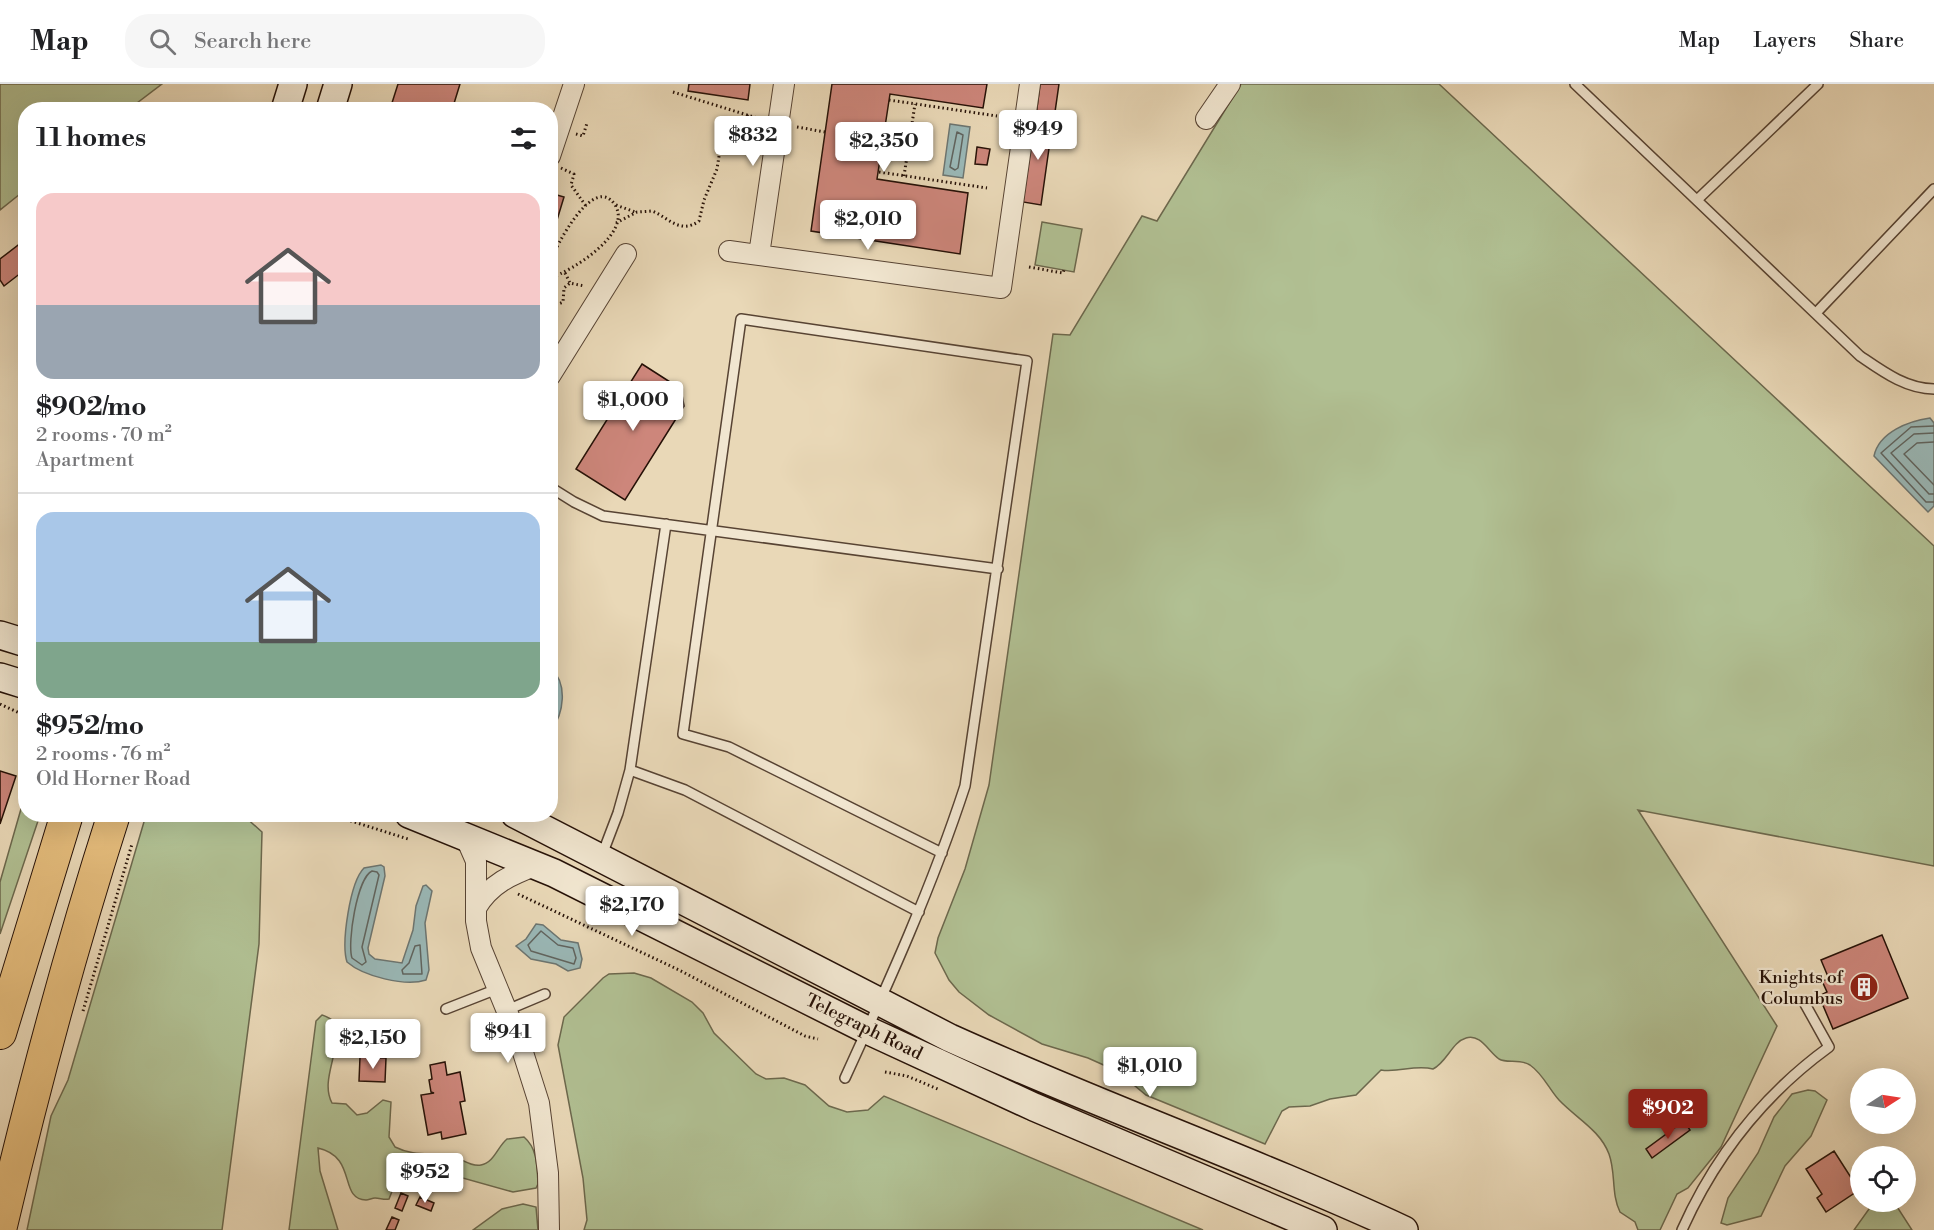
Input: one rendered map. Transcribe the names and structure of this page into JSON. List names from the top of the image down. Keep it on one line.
{"streets":{"main road":["Telegraph Road"]},"places":{"building":["Knights of Columbus"]},"north":"right","page":{"header":"Map","search":"Search here","nav":["Map","Layers","Share"],"heading":"11 homes","price":["$949","$832","$2,350","$2,010","$1,000","$2,170","$941","$2,150","$1,010","$902","$952"],"list":[{"name":"$902/mo","note":"2 rooms · 70 m² · Apartment"},{"name":"$952/mo","note":"2 rooms · 76 m² · Old Horner Road"}]}}
